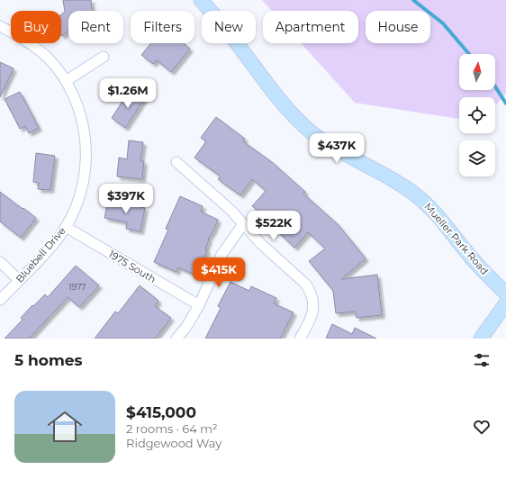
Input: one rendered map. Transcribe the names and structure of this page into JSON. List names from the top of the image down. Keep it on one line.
{"streets":{"main road":["Mueller Park Road"],"street":["Bluebell Drive","1975 South"]},"crossings":[["Bluebell Drive","1975 South"]],"house_numbers":["1977"],"north":"top","page":{"chip":["Buy","Rent","Filters","New","Apartment","House"],"price":["$1.26M","$437K","$397K","$522K","$415K"],"heading":"5 homes","list":[{"name":"$415,000","note":"2 rooms · 64 m² · Ridgewood Way"}]}}
